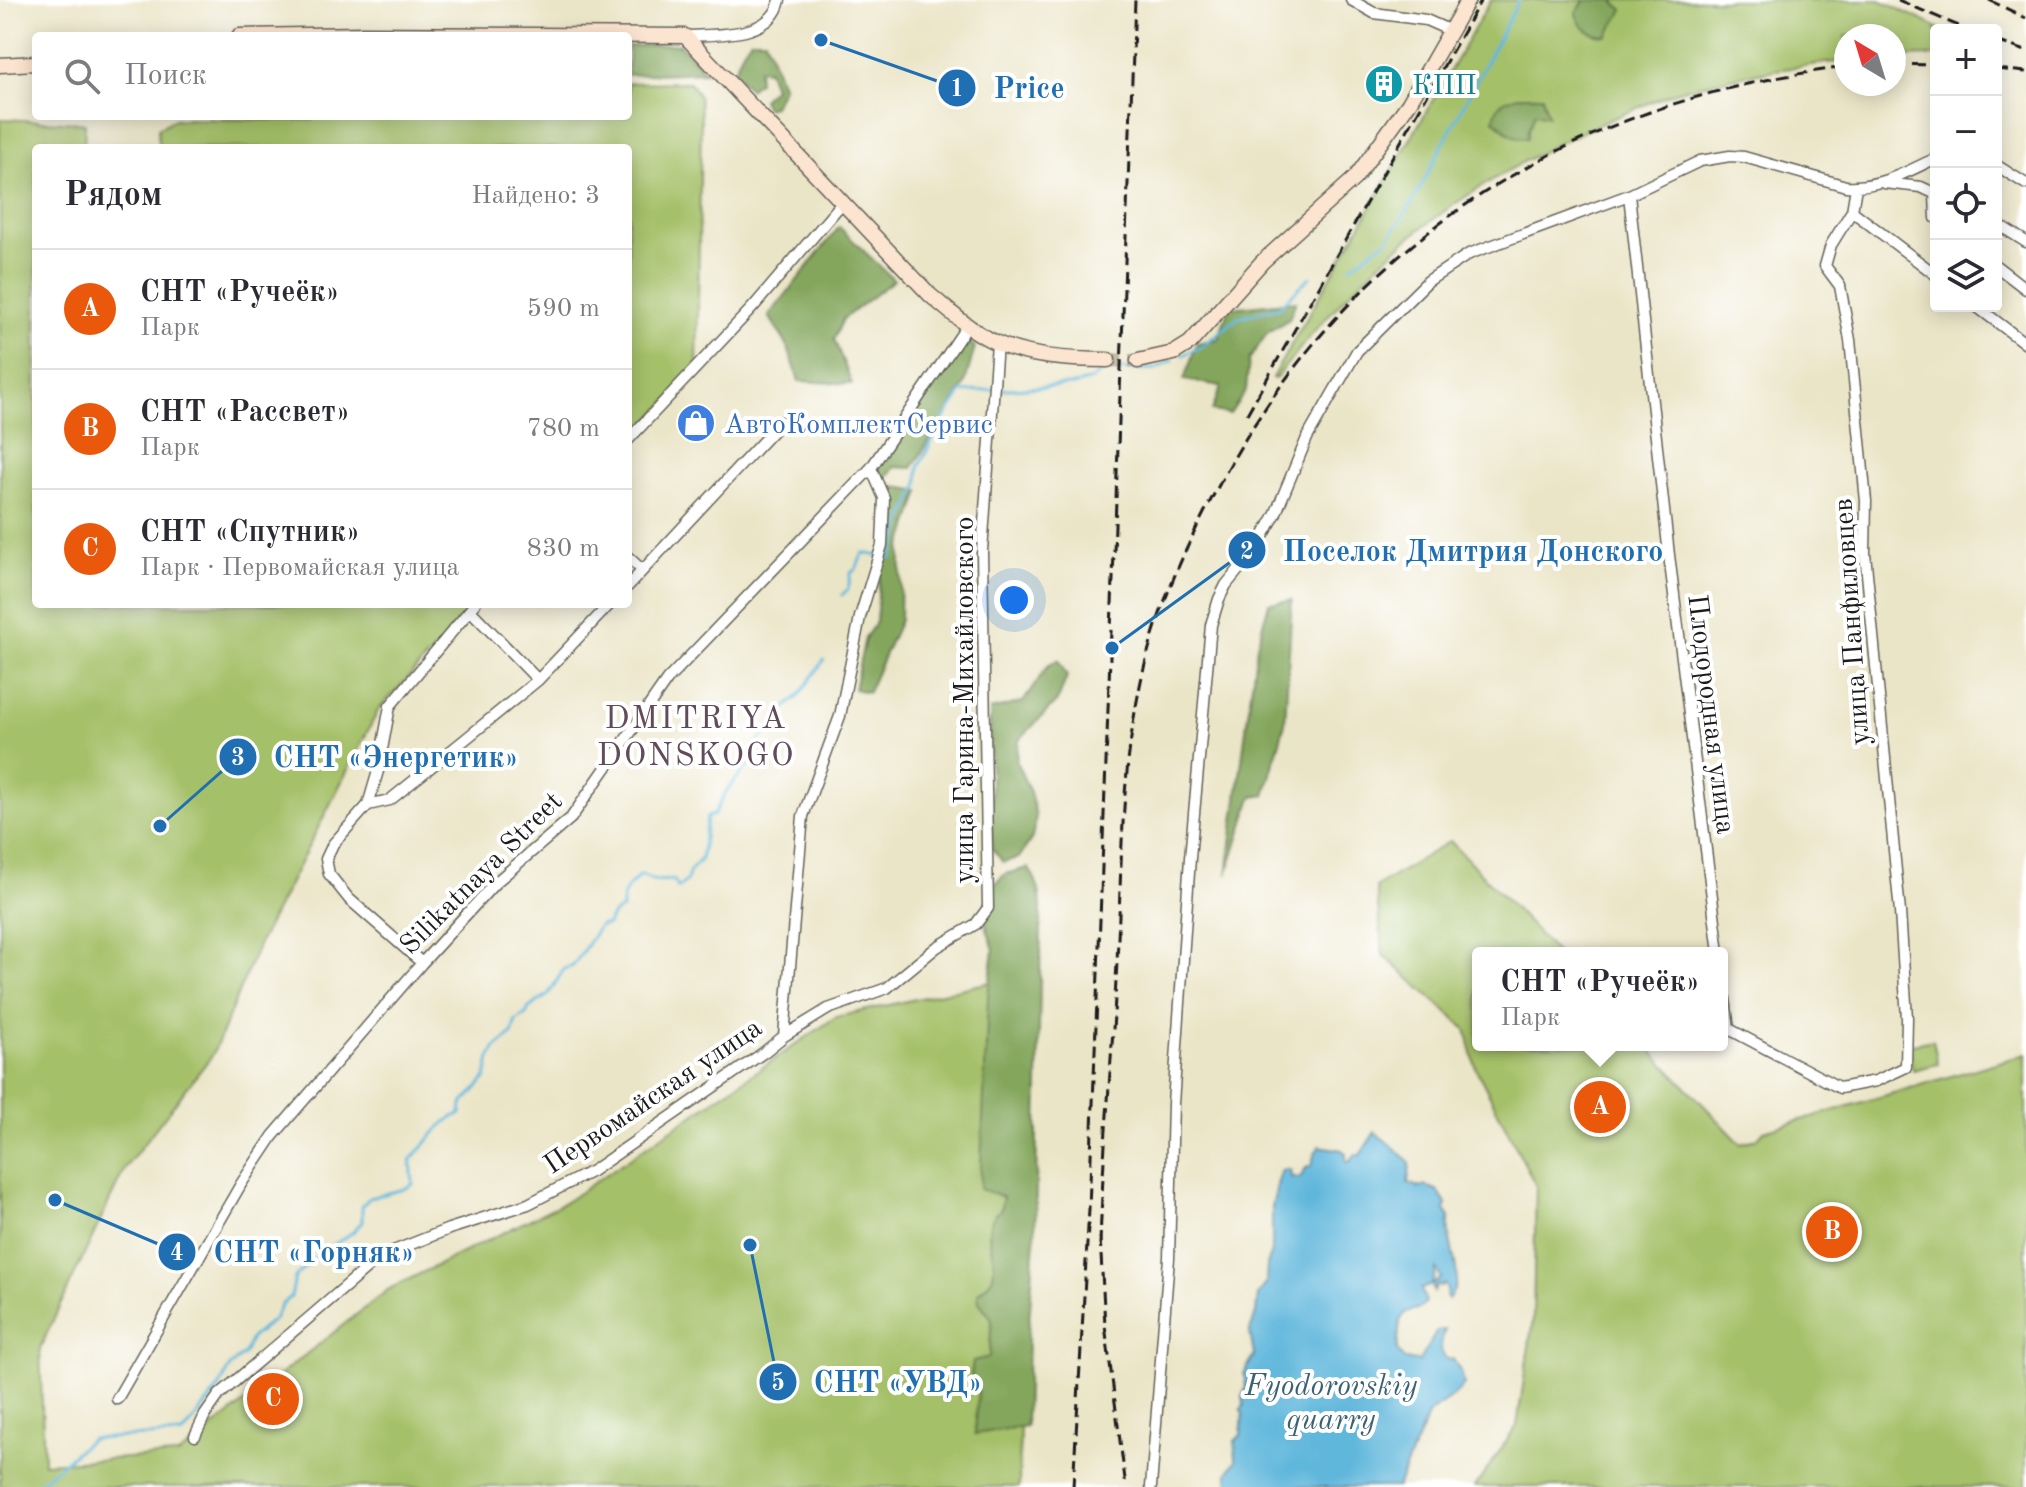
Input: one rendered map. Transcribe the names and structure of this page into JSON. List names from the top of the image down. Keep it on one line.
{"streets":{"street":["улица Панфиловцев","улица Гарина-Михайловского","Плодородная улица","Silikatnaya Street","Первомайская улица"]},"crossings":[["улица Гарина-Михайловского","Первомайская улица"],["Silikatnaya Street","Первомайская улица"]],"districts":["DMITRIYA DONSKOGO"],"water":["Fyodorovskiy quarry"],"places":{"other":["Price","Поселок Дмитрия Донского","СНТ «Энергетик»","СНТ «Горняк»","СНТ «УВД»"],"building":["КПП"],"shop":["АвтоКомплектСервис"]},"north":"top left","page":{"map_buttons":["+","−"],"search":"Поиск","heading":["Рядом","Найдено: 3"],"list":[{"mark":"A","name":"СНТ «Ручеёк»","note":"Парк","value":"590 m"},{"mark":"B","name":"СНТ «Рассвет»","note":"Парк","value":"780 m"},{"mark":"C","name":"СНТ «Спутник»","note":"Парк · Первомайская улица","value":"830 m"}],"popup":["СНТ «Ручеёк»","Парк"],"pins":["A","B","C"]}}
